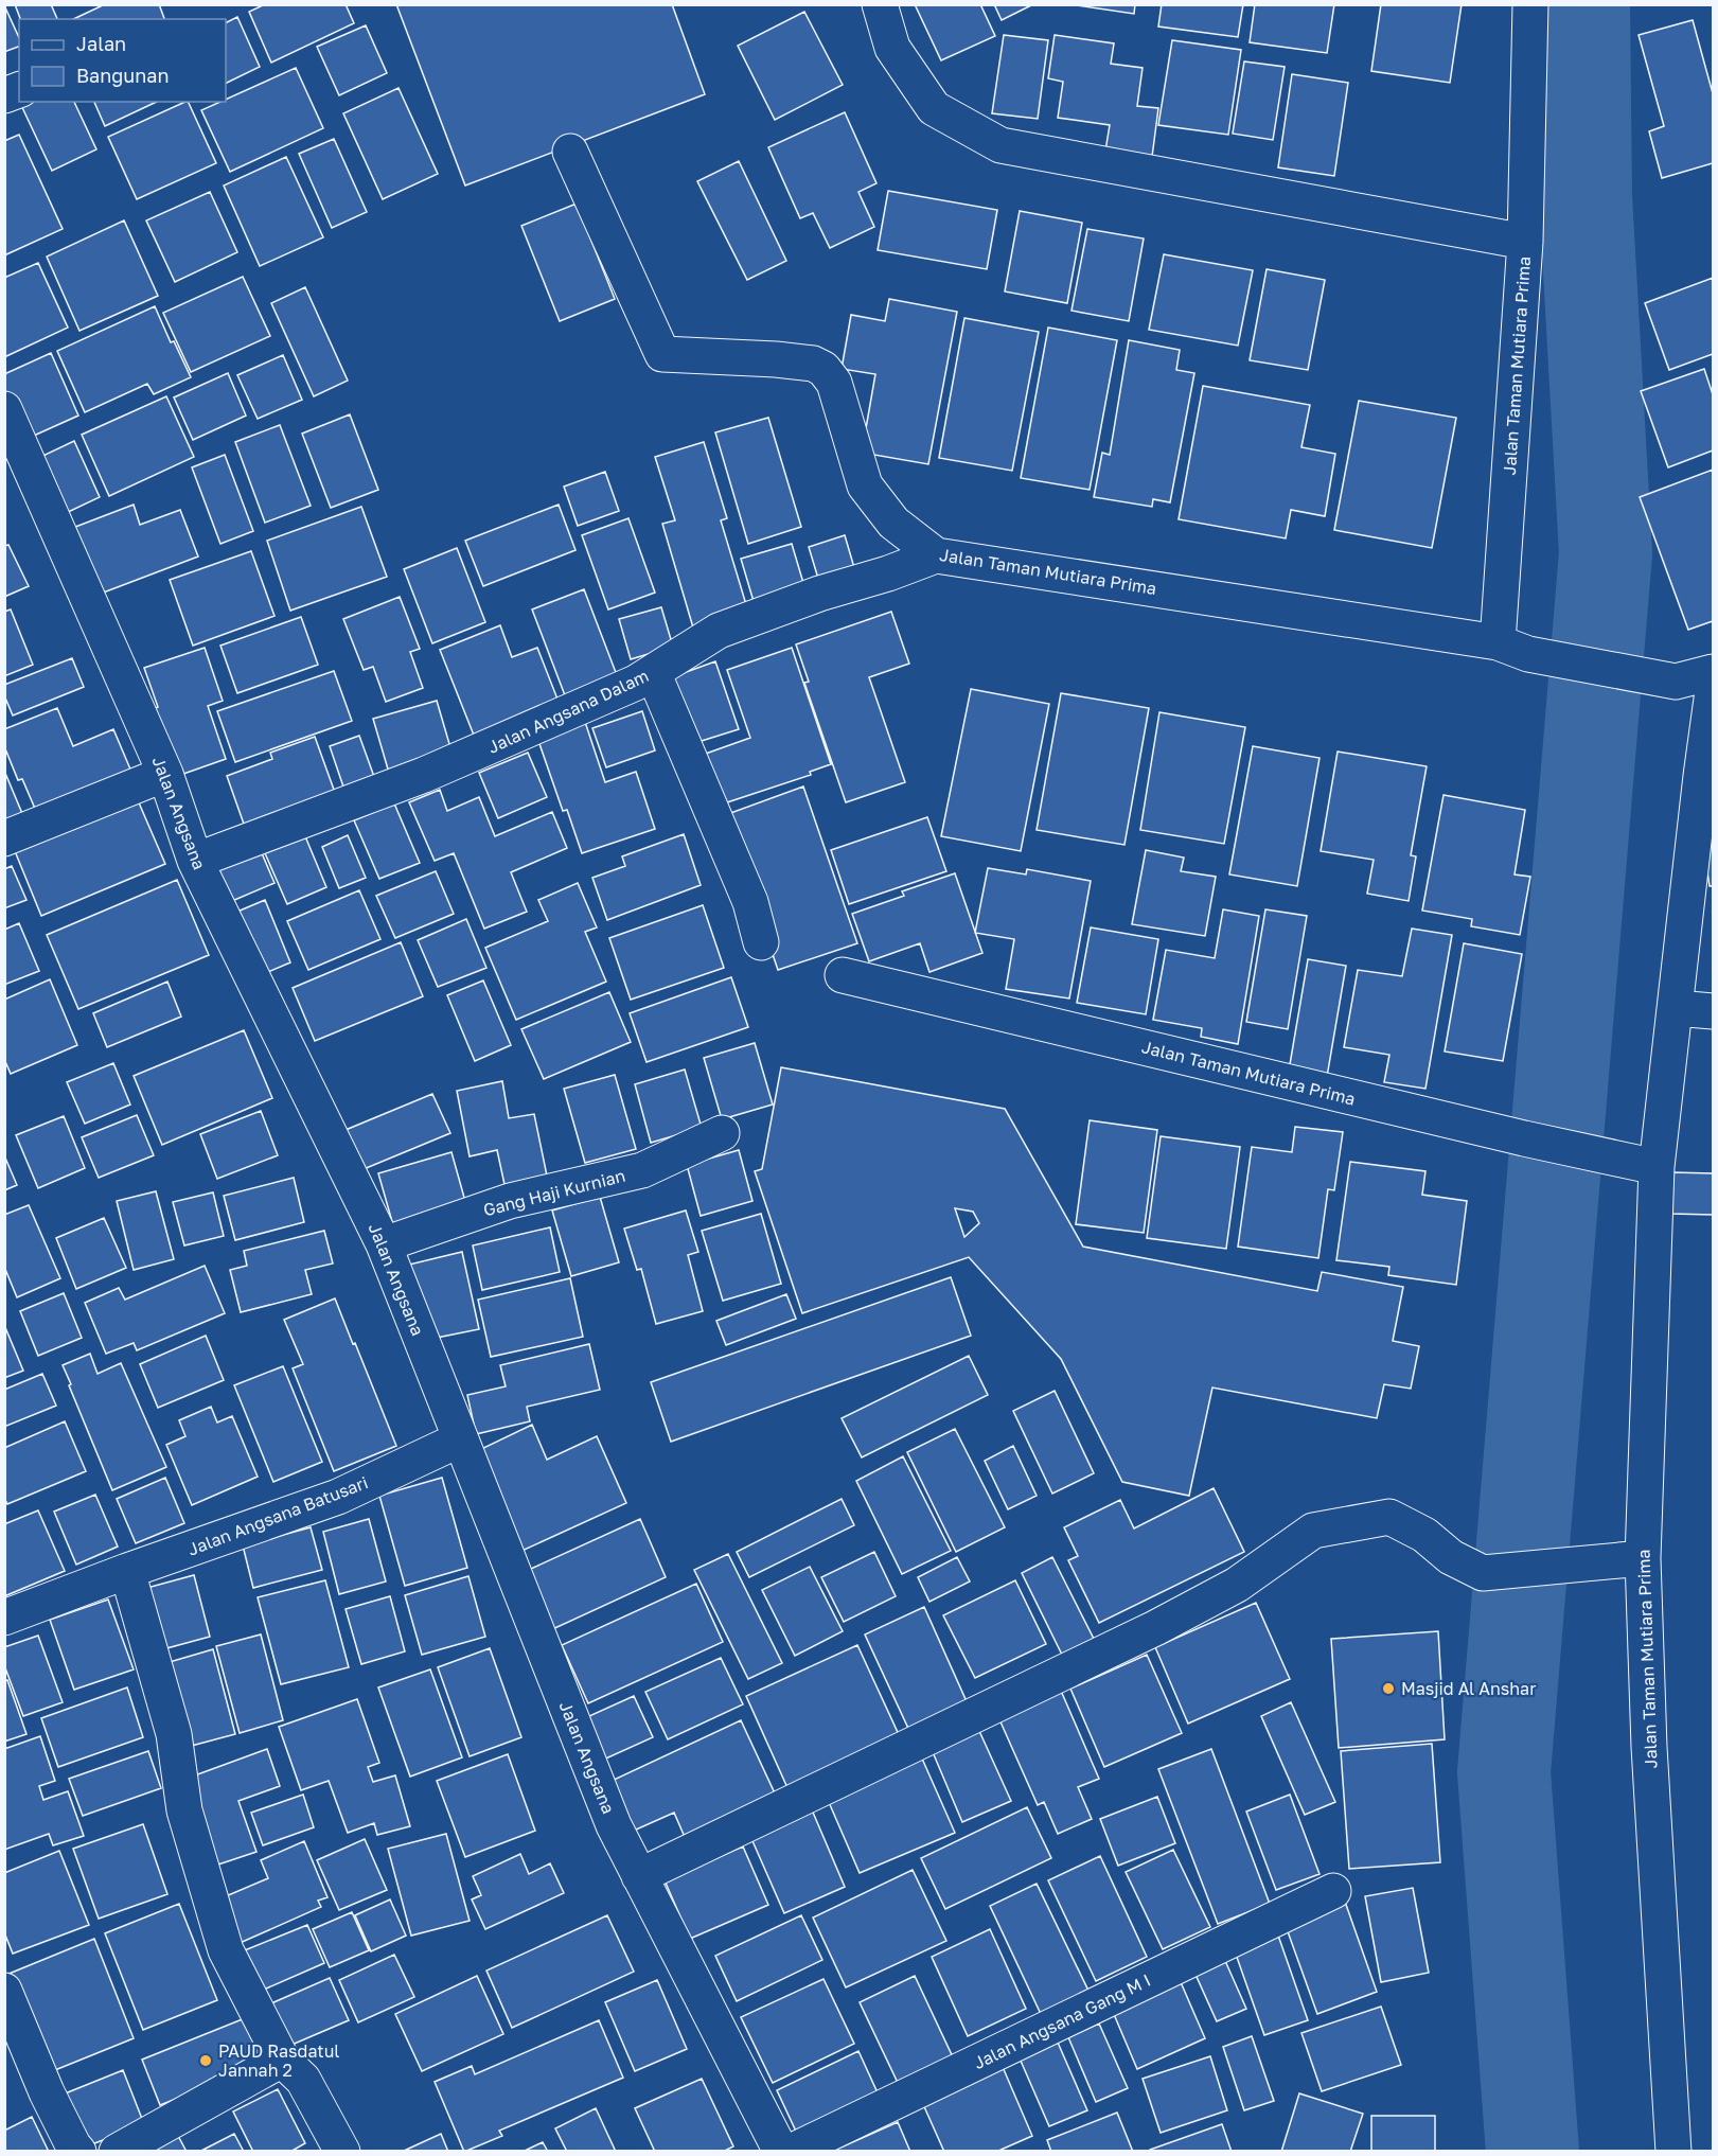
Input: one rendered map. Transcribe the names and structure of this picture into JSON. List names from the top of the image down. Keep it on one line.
{"streets":{"street":["Jalan Taman Mutiara Prima","Jalan Angsana Dalam","Jalan Angsana","Gang Haji Kurnian","Jalan Angsana Batusari","Jalan Angsana Gang M I"]},"crossings":[["Jalan Taman Mutiara Prima","Jalan Angsana Dalam"],["Jalan Angsana Dalam","Jalan Angsana"],["Jalan Angsana","Gang Haji Kurnian"],["Jalan Angsana","Jalan Angsana Batusari"],["Jalan Angsana","Jalan Angsana Gang M I"]],"places":["Masjid Al Anshar","PAUD Rasdatul Jannah 2"],"legend":["Jalan","Bangunan"]}
